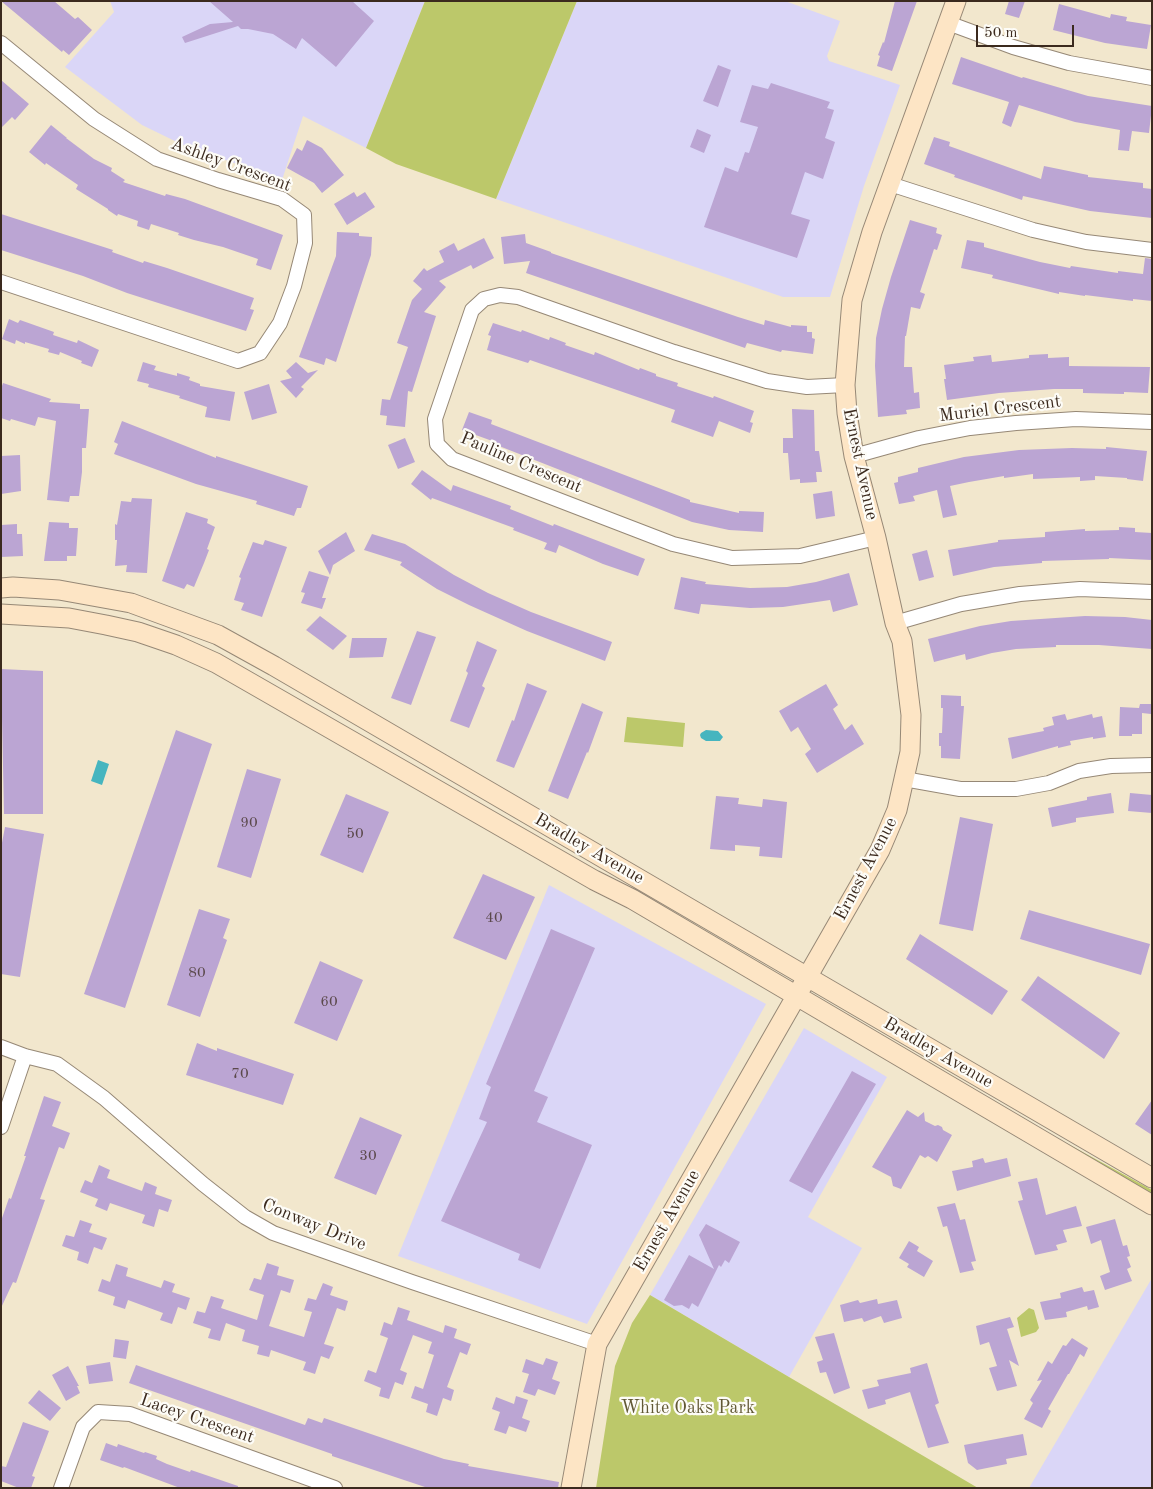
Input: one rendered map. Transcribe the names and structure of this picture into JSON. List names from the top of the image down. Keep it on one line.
{"streets":{"main road":["Ernest Avenue","Bradley Avenue"],"street":["Ashley Crescent","Muriel Crescent","Pauline Crescent","Conway Drive","Lacey Crescent"]},"crossings":[["Muriel Crescent","Ernest Avenue"],["Pauline Crescent","Ernest Avenue"],["Ernest Avenue","Bradley Avenue"],["Ernest Avenue","Conway Drive"]],"parks":["White Oaks Park"],"house_numbers":["90","50","40","80","60","70","30"],"scale_bar":"50 m"}
